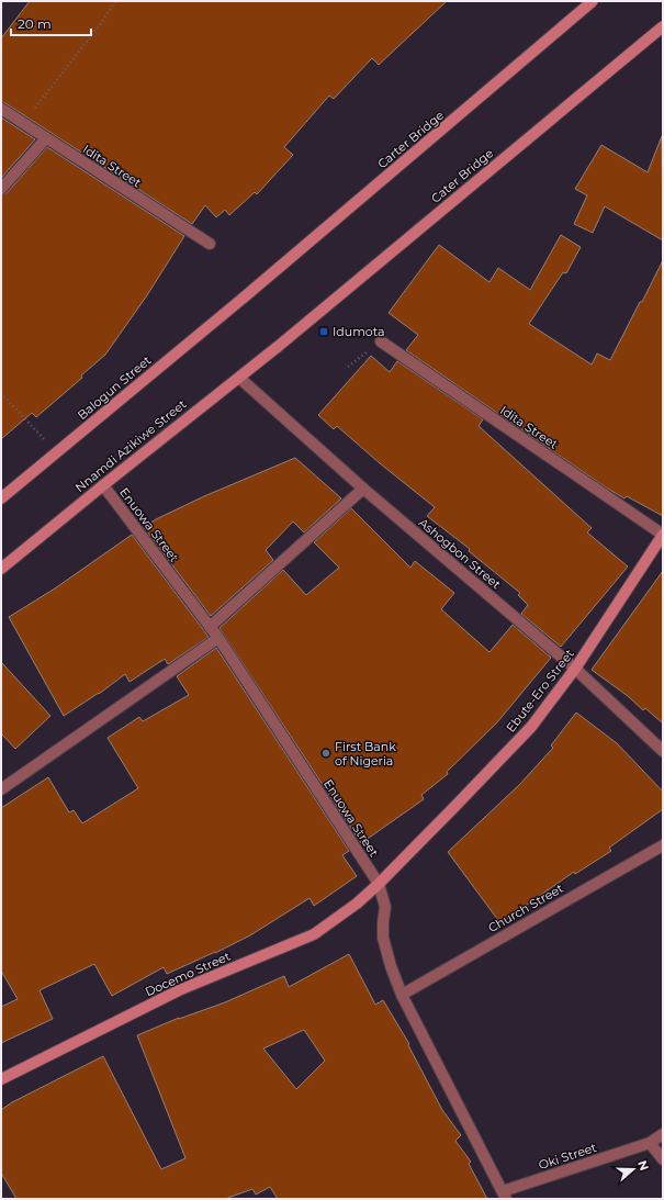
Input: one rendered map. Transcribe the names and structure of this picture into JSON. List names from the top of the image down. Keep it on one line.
{"streets":{"main road":["Carter Bridge","Cater Bridge","Balogun Street","Nnamdi Azikiwe Street","Ebute-Ero Street","Docemo Street"],"street":["Idita Street","Enuowa Street","Ashogbon Street","Church Street","Oki Street"]},"crossings":[["Carter Bridge","Balogun Street"],["Idita Street","Ebute-Ero Street"],["Cater Bridge","Nnamdi Azikiwe Street"],["Nnamdi Azikiwe Street","Enuowa Street"],["Nnamdi Azikiwe Street","Ashogbon Street"],["Enuowa Street","Ebute-Ero Street"],["Enuowa Street","Church Street"],["Enuowa Street","Docemo Street"],["Enuowa Street","Oki Street"],["Ashogbon Street","Ebute-Ero Street"],["Ebute-Ero Street","Docemo Street"]],"places":{"transit":["Idumota"],"other":["First Bank of Nigeria"]},"scale_bar":"20 m","north":"right"}
